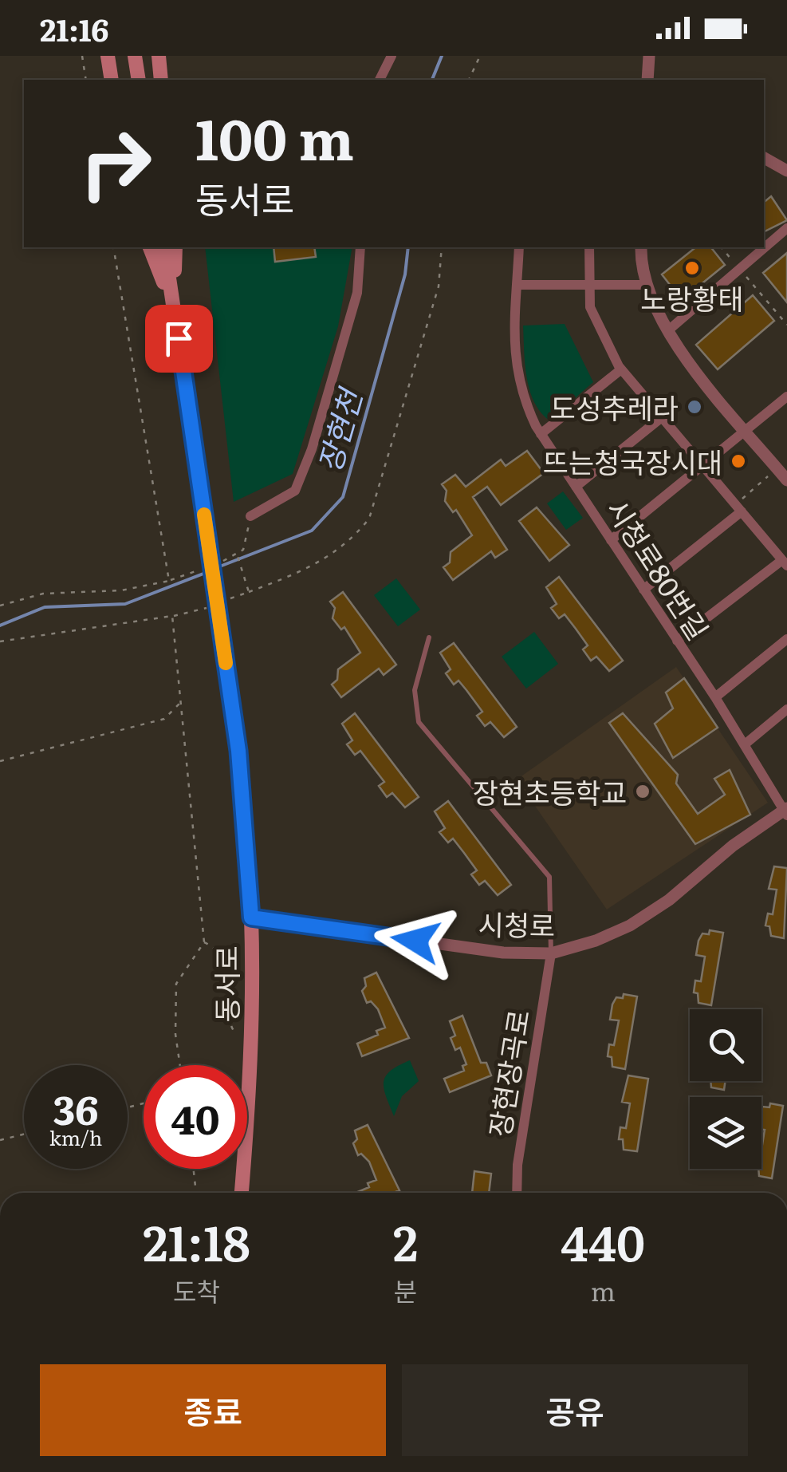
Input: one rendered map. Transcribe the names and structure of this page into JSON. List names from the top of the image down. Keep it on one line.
{"streets":{"main road":["동서로"],"street":["시청로80번길","시청로","장현장곡로"]},"crossings":[["시청로80번길","시청로"],["시청로","동서로"],["시청로","장현장곡로"]],"water":["장현천"],"places":["노랑황태","도성추레라","뜨는청국장시대","장현초등학교"],"page":{"status":"21:16","turn":["100 m","동서로"],"speed":"36 km/h","limit":"40","eta":["21:18","도착","2","분","440","m"],"buttons":["종료","공유"]}}
